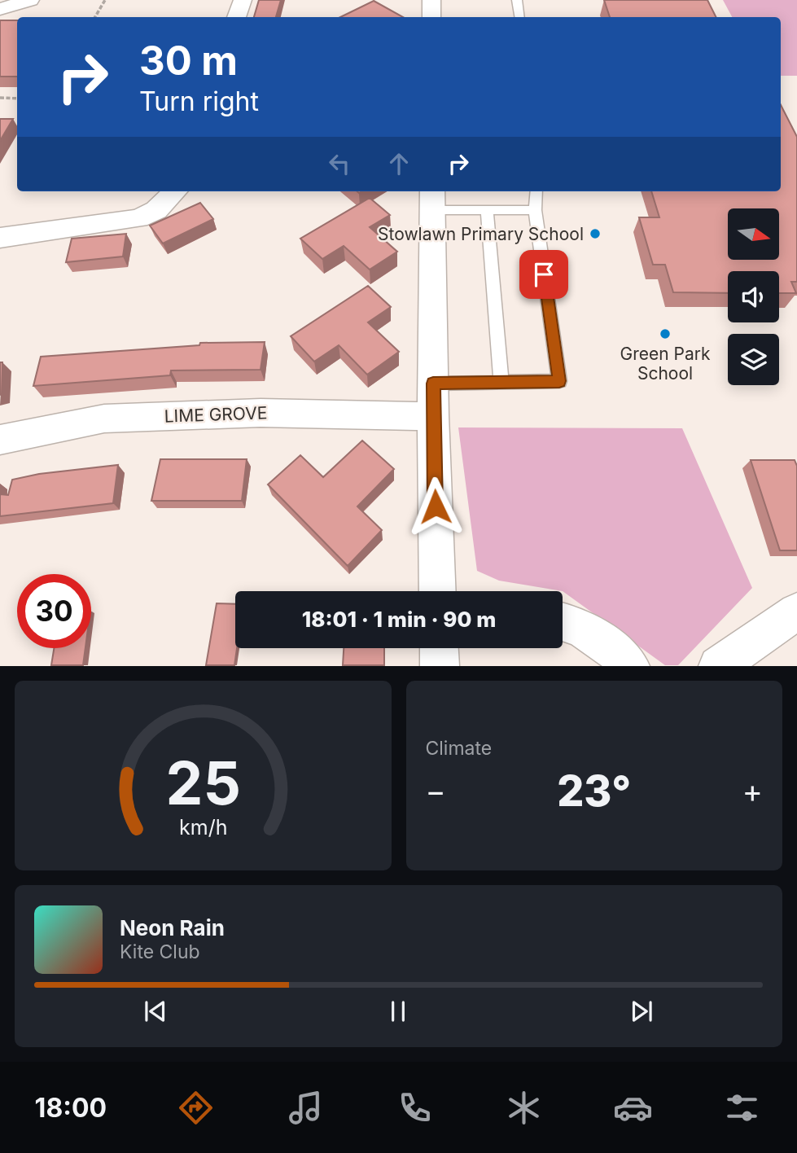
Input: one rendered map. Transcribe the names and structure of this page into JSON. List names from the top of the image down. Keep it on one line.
{"streets":{"street":["LIME GROVE"]},"places":["Stowlawn Primary School","Green Park School"],"north":"right","page":{"turn":["30 m","Turn right"],"limit":"30","trip":"18:01 · 1 min · 90 m","tile":"Climate","heat":["−","23°","+"],"song":["Neon Rain","Kite Club"],"tabs":"18:00","gauge":["25","km/h"]}}
